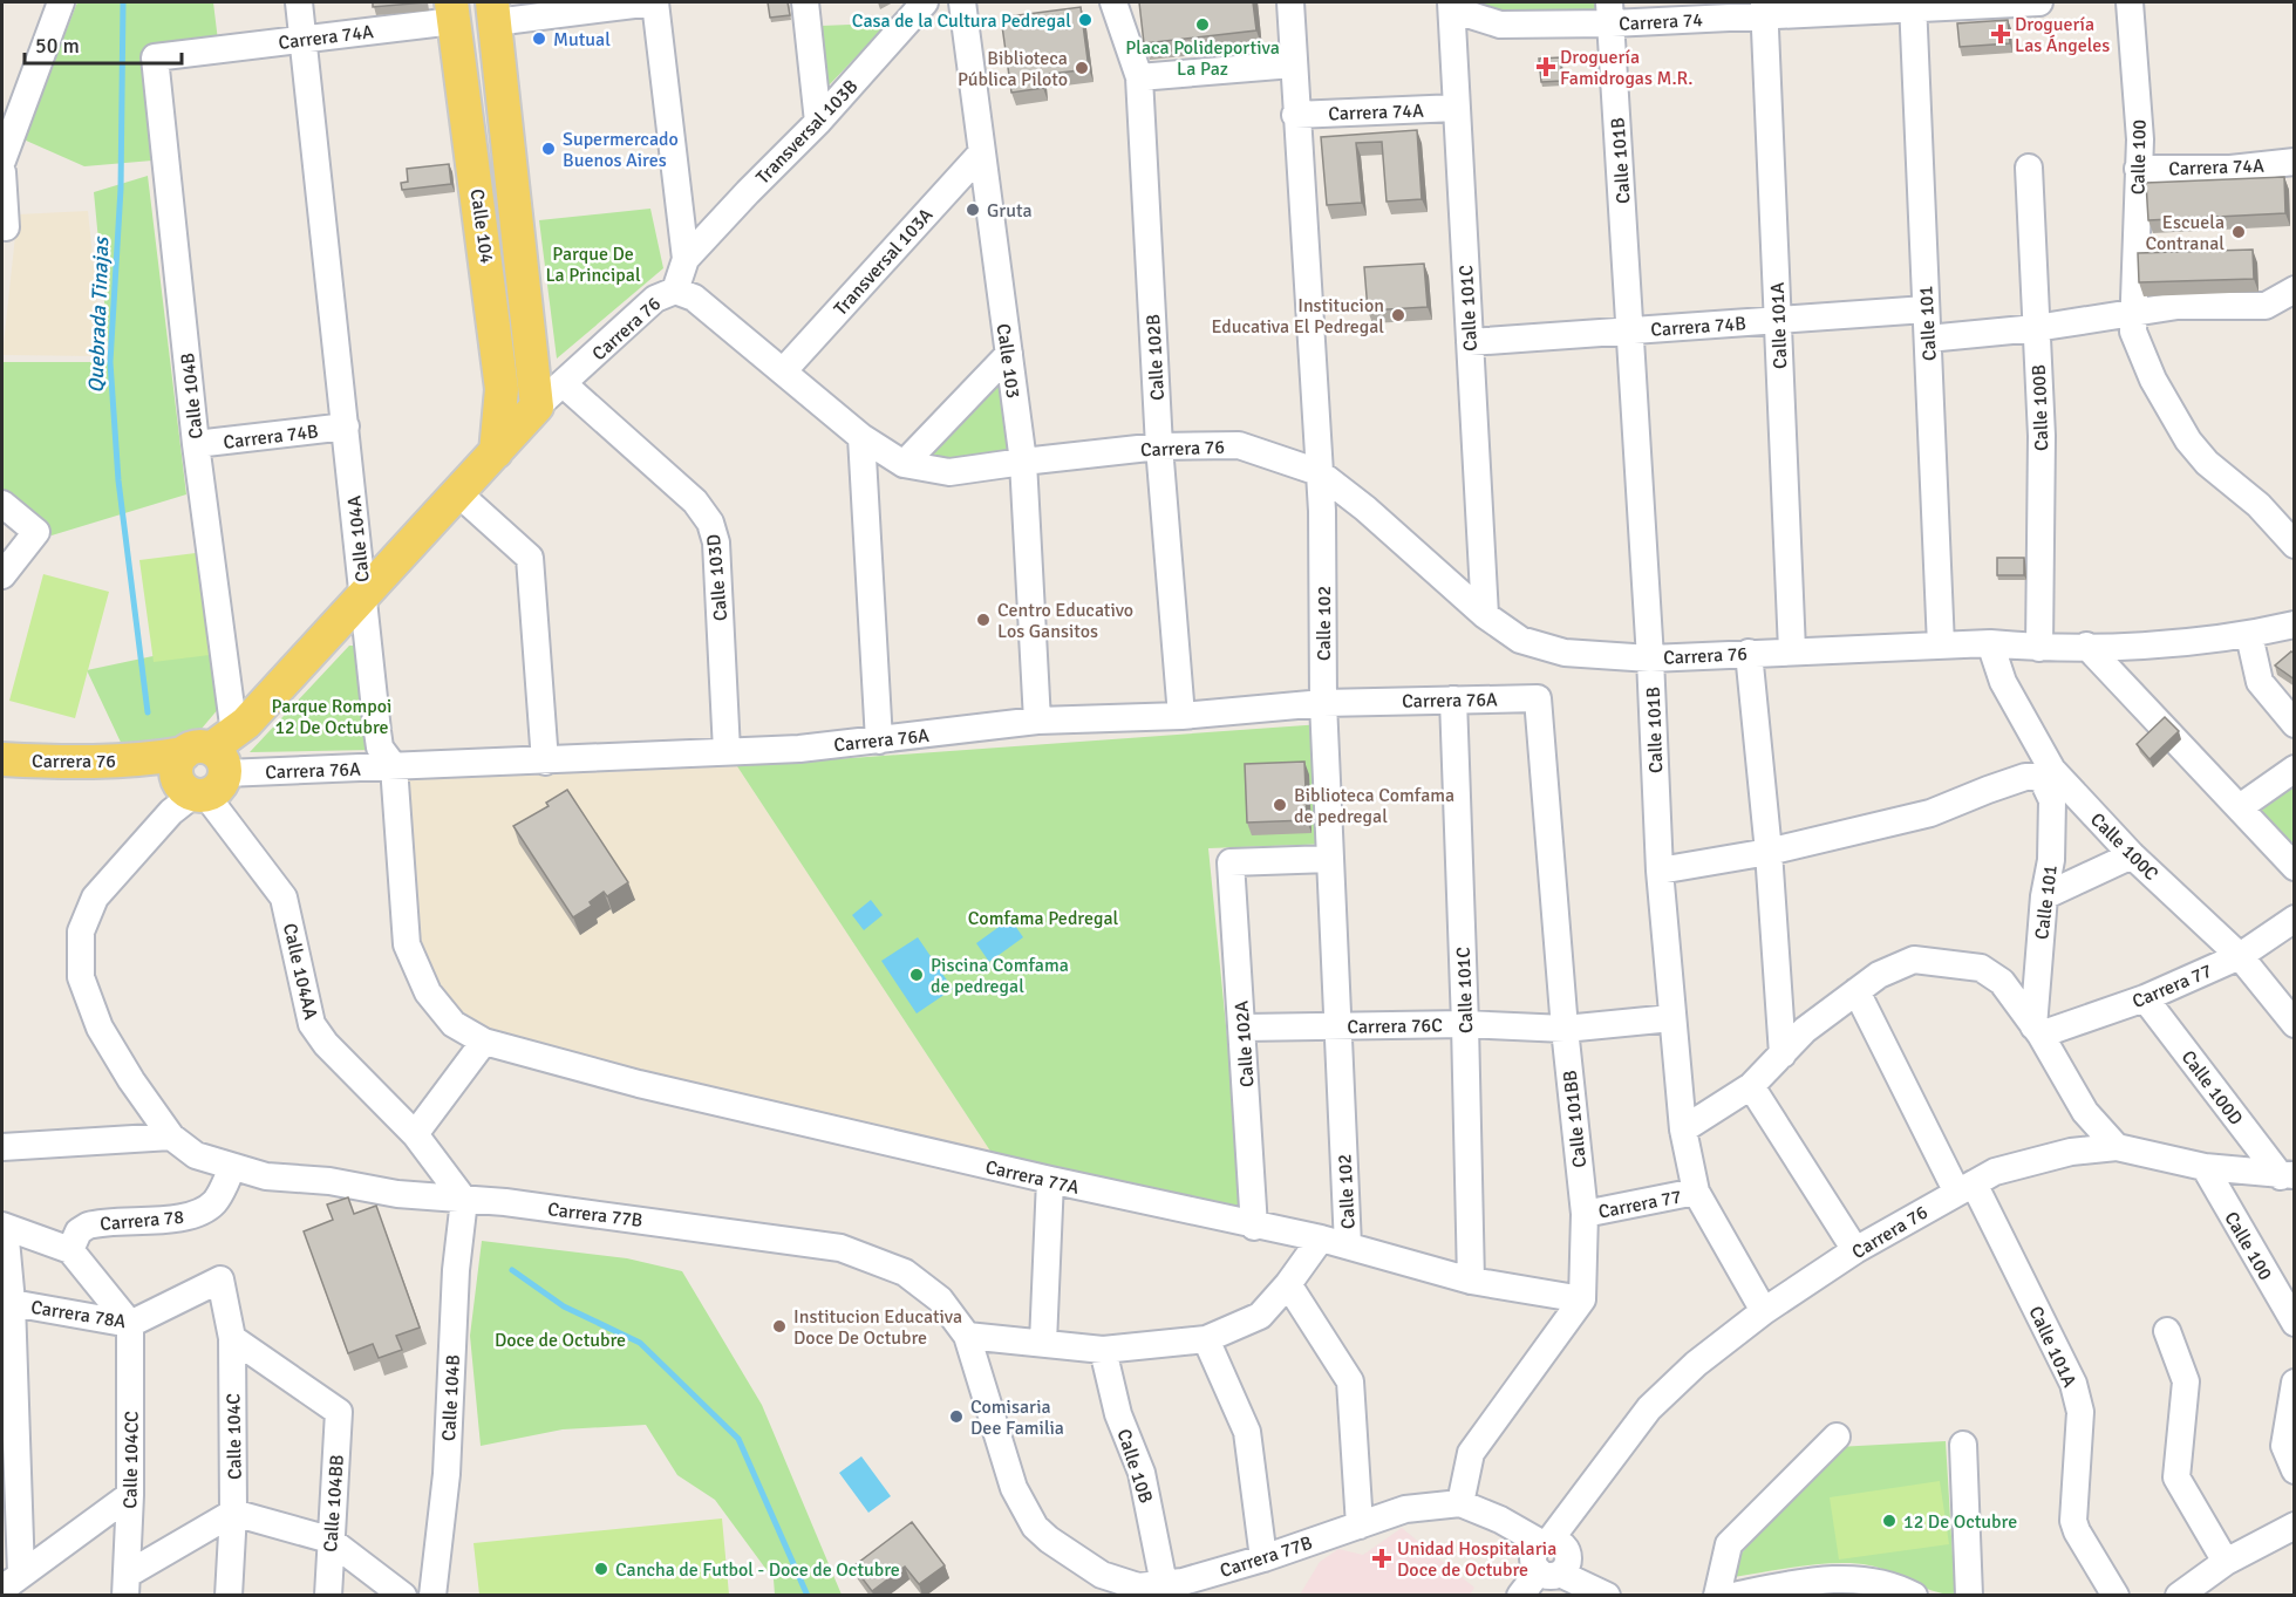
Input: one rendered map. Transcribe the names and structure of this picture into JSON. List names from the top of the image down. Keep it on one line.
{"streets":{"main road":["Calle 104","Carrera 76"],"street":["Carrera 74","Carrera 74A","Transversal 103B","Calle 100","Calle 101B","Transversal 103A","Calle 101C","Calle 101","Carrera 74B","Calle 101A","Calle 102B","Calle 103","Calle 104B","Calle 100B","Calle 104A","Calle 103D","Calle 102","Carrera 76A","Calle 100C","Calle 104AA","Carrera 77","Carrera 76C","Calle 102A","Calle 100D","Calle 101BB","Carrera 77A","Carrera 77B","Carrera 78","Carrera 78A","Calle 104C","Calle 104CC","Calle 10B","Calle 104BB"]},"crossings":[["Carrera 74","Calle 101B"],["Carrera 74","Calle 101C"],["Carrera 74","Calle 101"],["Carrera 74","Calle 101A"],["Carrera 74A","Calle 100"],["Carrera 74A","Calle 104"],["Carrera 74A","Calle 101C"],["Carrera 74A","Calle 104B"],["Carrera 74A","Calle 104A"],["Carrera 74A","Calle 102"],["Calle 100","Carrera 76"],["Calle 101B","Carrera 74B"],["Calle 101B","Carrera 76"],["Calle 101B","Carrera 77"],["Calle 101B","Carrera 76C"],["Calle 104","Carrera 76"],["Transversal 103A","Carrera 76"],["Transversal 103A","Calle 103"],["Calle 101C","Carrera 74B"],["Calle 101C","Carrera 76"],["Calle 101C","Carrera 76A"],["Calle 101C","Carrera 76C"],["Calle 101C","Carrera 77A"],["Calle 101","Carrera 74B"],["Calle 101","Carrera 76"],["Calle 101","Carrera 77"],["Carrera 74B","Calle 101A"],["Carrera 74B","Calle 104B"],["Carrera 74B","Calle 104A"],["Calle 101A","Carrera 76"],["Carrera 76","Calle 102B"],["Carrera 76","Calle 103"],["Carrera 76","Calle 104B"],["Carrera 76","Calle 100B"],["Carrera 76","Calle 104A"],["Carrera 76","Calle 103D"],["Carrera 76","Calle 102"],["Carrera 76","Carrera 76A"],["Carrera 76","Calle 100C"],["Carrera 76","Calle 104AA"],["Carrera 76","Calle 100D"],["Carrera 76","Carrera 77B"],["Calle 102B","Carrera 76A"],["Calle 103","Carrera 76A"],["Calle 104B","Carrera 76A"],["Calle 104B","Calle 104AA"],["Calle 104B","Carrera 77B"],["Calle 104A","Carrera 76A"],["Calle 104A","Carrera 77A"],["Calle 103D","Carrera 76A"],["Calle 102","Carrera 76A"],["Calle 102","Carrera 76C"],["Calle 102","Calle 102A"],["Calle 102","Carrera 77A"],["Carrera 76A","Calle 104AA"],["Carrera 76A","Calle 101BB"],["Calle 100C","Carrera 77"],["Calle 104AA","Carrera 77B"],["Carrera 77","Calle 100D"],["Carrera 77","Calle 101BB"],["Carrera 76C","Calle 102A"],["Carrera 76C","Calle 101BB"],["Calle 102A","Carrera 77A"],["Calle 101BB","Carrera 77A"],["Carrera 77B","Carrera 78"],["Carrera 77B","Calle 10B"],["Carrera 78A","Calle 104C"],["Carrera 78A","Calle 104CC"],["Calle 104C","Calle 104BB"]],"water":["Quebrada Tinajas"],"parks":["Parque De La Principal","Parque Rompoi 12 De Octubre","Comfama Pedregal","Doce de Octubre"],"places":{"other":["Casa de la Cultura Pedregal","Placa Polideportiva La Paz","Mutual","Biblioteca Pública Piloto","Supermercado Buenos Aires","Gruta","Escuela Contranal","Institucion Educativa El Pedregal","Centro Educativo Los Gansitos","Biblioteca Comfama de pedregal","Piscina Comfama de pedregal","Institucion Educativa Doce De Octubre","Comisaria Dee Familia","12 De Octubre","Cancha de Futbol - Doce de Octubre"],"health":["Droguería Las Ángeles","Droguería Famidrogas M.R.","Unidad Hospitalaria Doce de Octubre"]},"scale_bar":"50 m"}
